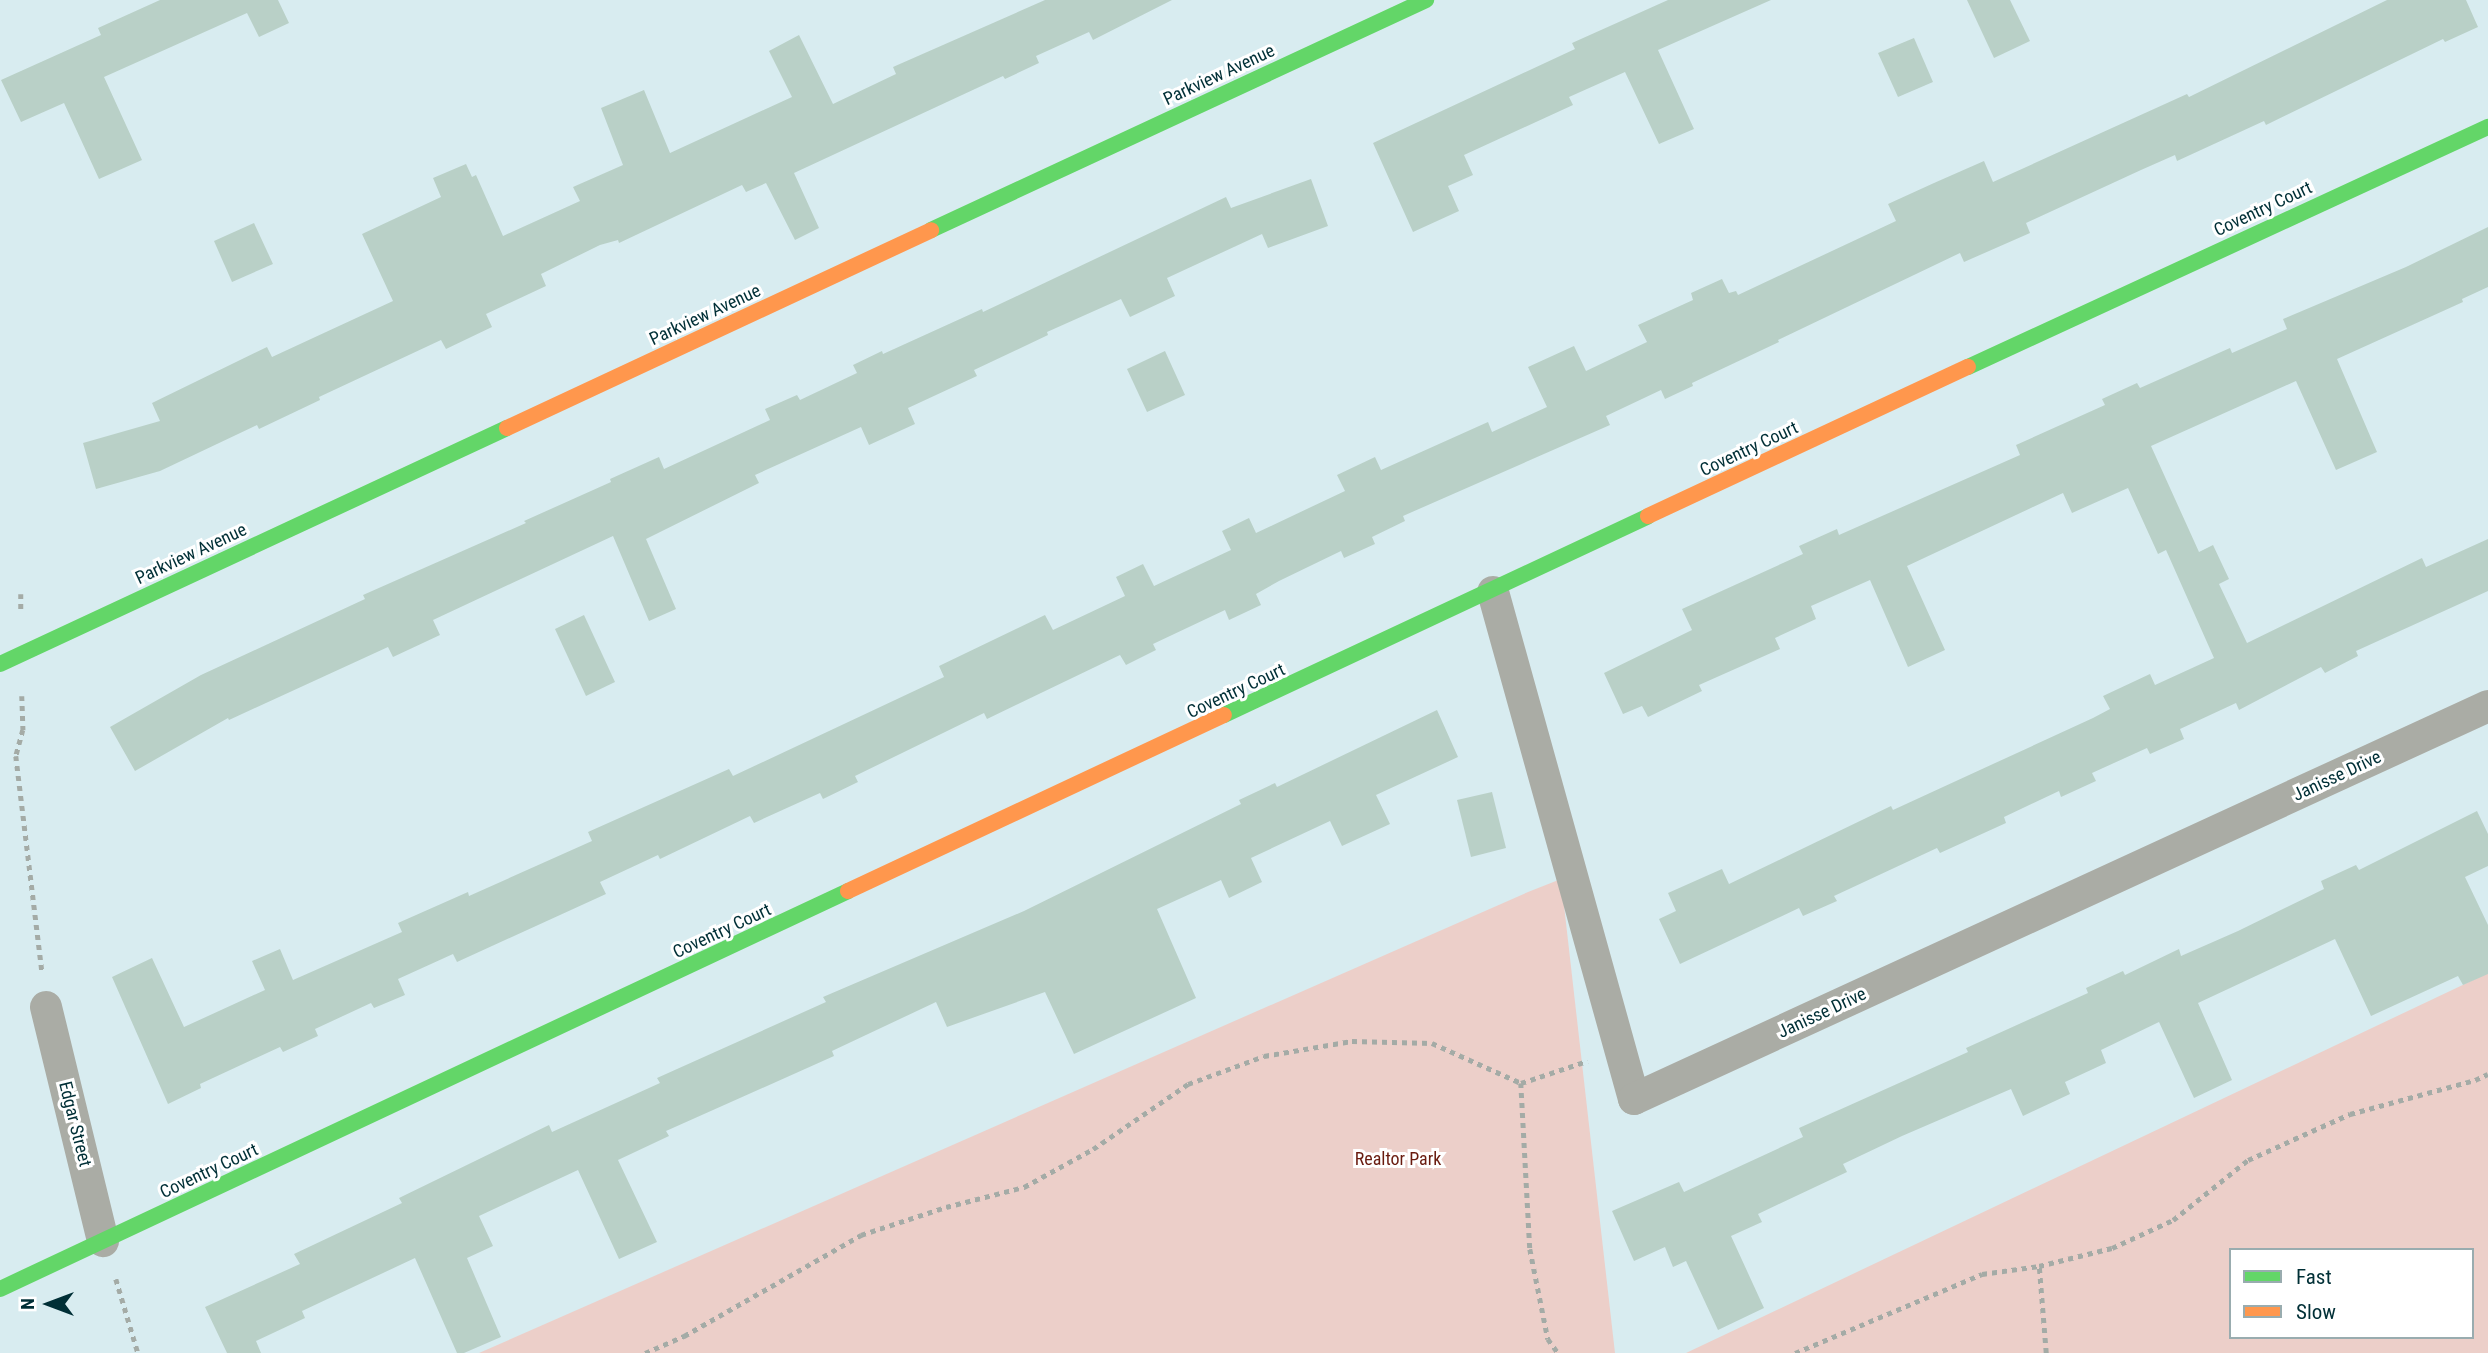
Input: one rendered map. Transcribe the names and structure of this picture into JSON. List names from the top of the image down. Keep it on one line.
{"streets":{"street":["Parkview Avenue","Coventry Court","Janisse Drive","Edgar Street"]},"crossings":[["Coventry Court","Janisse Drive"],["Coventry Court","Edgar Street"]],"parks":["Realtor Park"],"legend":["Fast","Slow"],"north":"left"}
